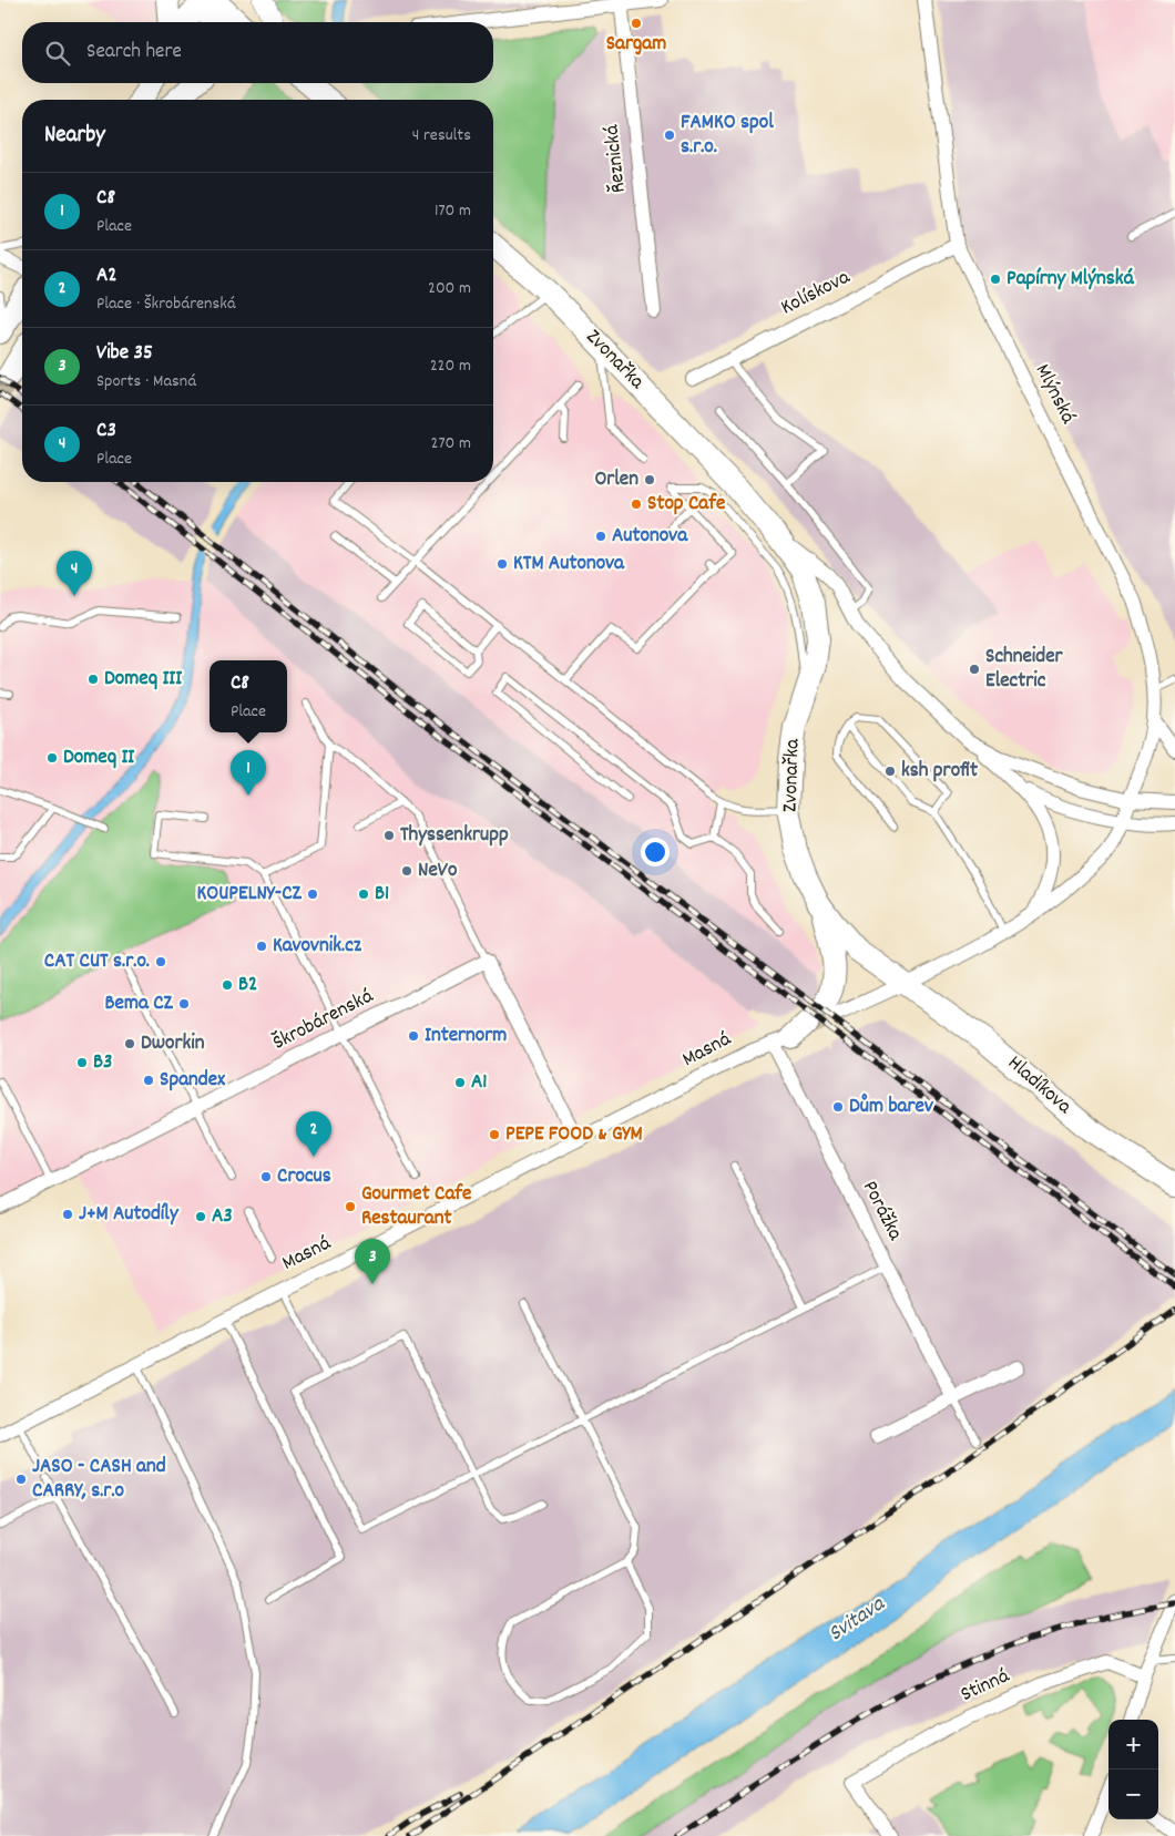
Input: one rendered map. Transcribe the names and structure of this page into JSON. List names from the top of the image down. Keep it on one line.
{"streets":{"main road":["Zvonařka","Hladíkova"],"street":["Řeznická","Kolískova","Mlýnská","Škrobárenská","Masná","Porážka","Stinná"]},"crossings":[["Kolískova","Mlýnská"],["Zvonařka","Mlýnská"],["Zvonařka","Hladíkova"],["Masná","Porážka"]],"water":["Svitava"],"places":["Sargam","FAMKO spol s.r.o.","Papírny Mlýnská","Orlen","Stop Cafe","Autonova","KTM Autonova","Schneider Electric","Domeq III","Domeq II","ksh profit","Thyssenkrupp","NeVo","KOUPELNY-CZ","B1","Kavovnik.cz","CAT CUT s.r.o.","B2","Bema CZ","Internorm","Dworkin","B3","Spandex","A1","Dům barev","PEPE FOOD & GYM","Crocus","Gourmet Cafe Restaurant","J+M Autodíly","A3","JASO - CASH and CARRY, s.r.o"],"page":{"search":"Search here","heading":["Nearby","4 results"],"list":[{"mark":"1","name":"C8","note":"Place","value":"170 m"},{"mark":"2","name":"A2","note":"Place · Škrobárenská","value":"200 m"},{"mark":"3","name":"Vibe 35","note":"Sports · Masná","value":"220 m"},{"mark":"4","name":"C3","note":"Place","value":"270 m"}],"pins":["4","1","2","3"],"popup":["C8","Place"],"map_buttons":["+","−"]}}
